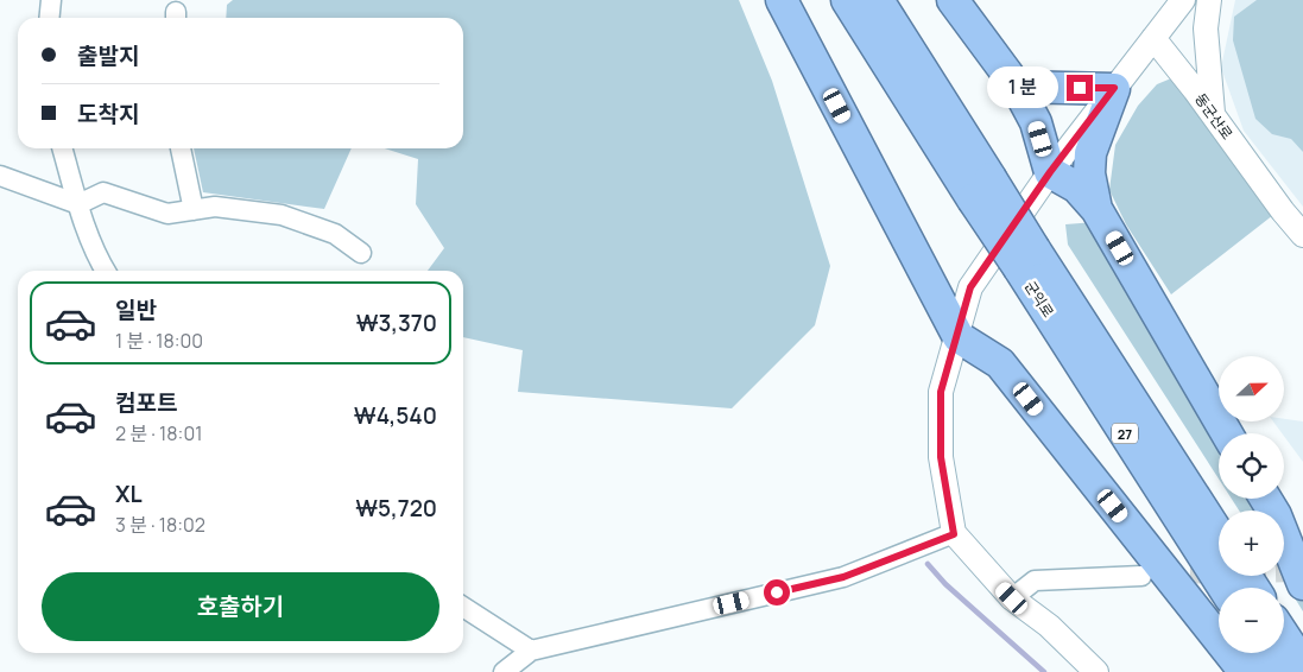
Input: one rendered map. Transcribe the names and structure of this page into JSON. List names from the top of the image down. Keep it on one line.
{"streets":{"highway":["군익로","27"],"street":["동군산로"]},"north":"right","page":{"banner":["출발지","도착지"],"bubble":"1 분","list":[{"name":"일반","note":"1 분 · 18:00","value":"₩3,370"},{"name":"컴포트","note":"2 분 · 18:01","value":"₩4,540"},{"name":"XL","note":"3 분 · 18:02","value":"₩5,720"}],"map_buttons":["+","−"],"buttons":"호출하기"}}
